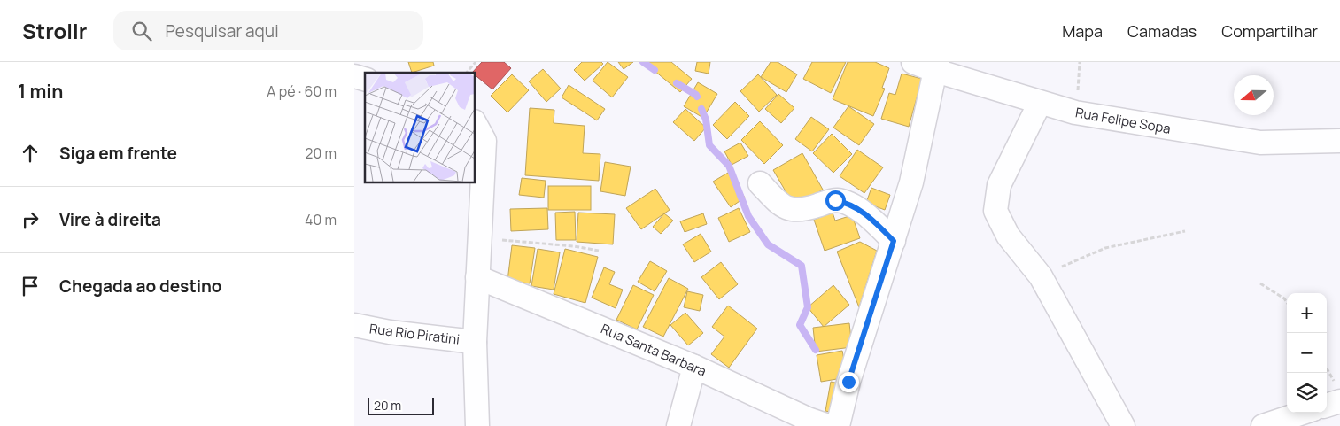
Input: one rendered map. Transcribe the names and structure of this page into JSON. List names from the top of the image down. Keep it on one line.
{"streets":{"street":["Rua Felipe Sopa","Rua Rio Piratini","Rua Santa Barbara"]},"scale_bar":"20 m","north":"left","page":{"header":"Strollr","search":"Pesquisar aqui","nav":["Mapa","Camadas","Compartilhar"],"heading":["1 min","A pé · 60 m"],"list":[["Siga em frente","20 m"],["Vire à direita","40 m"],"Chegada ao destino"],"map_buttons":["+","−"],"scale":"20 m"}}
